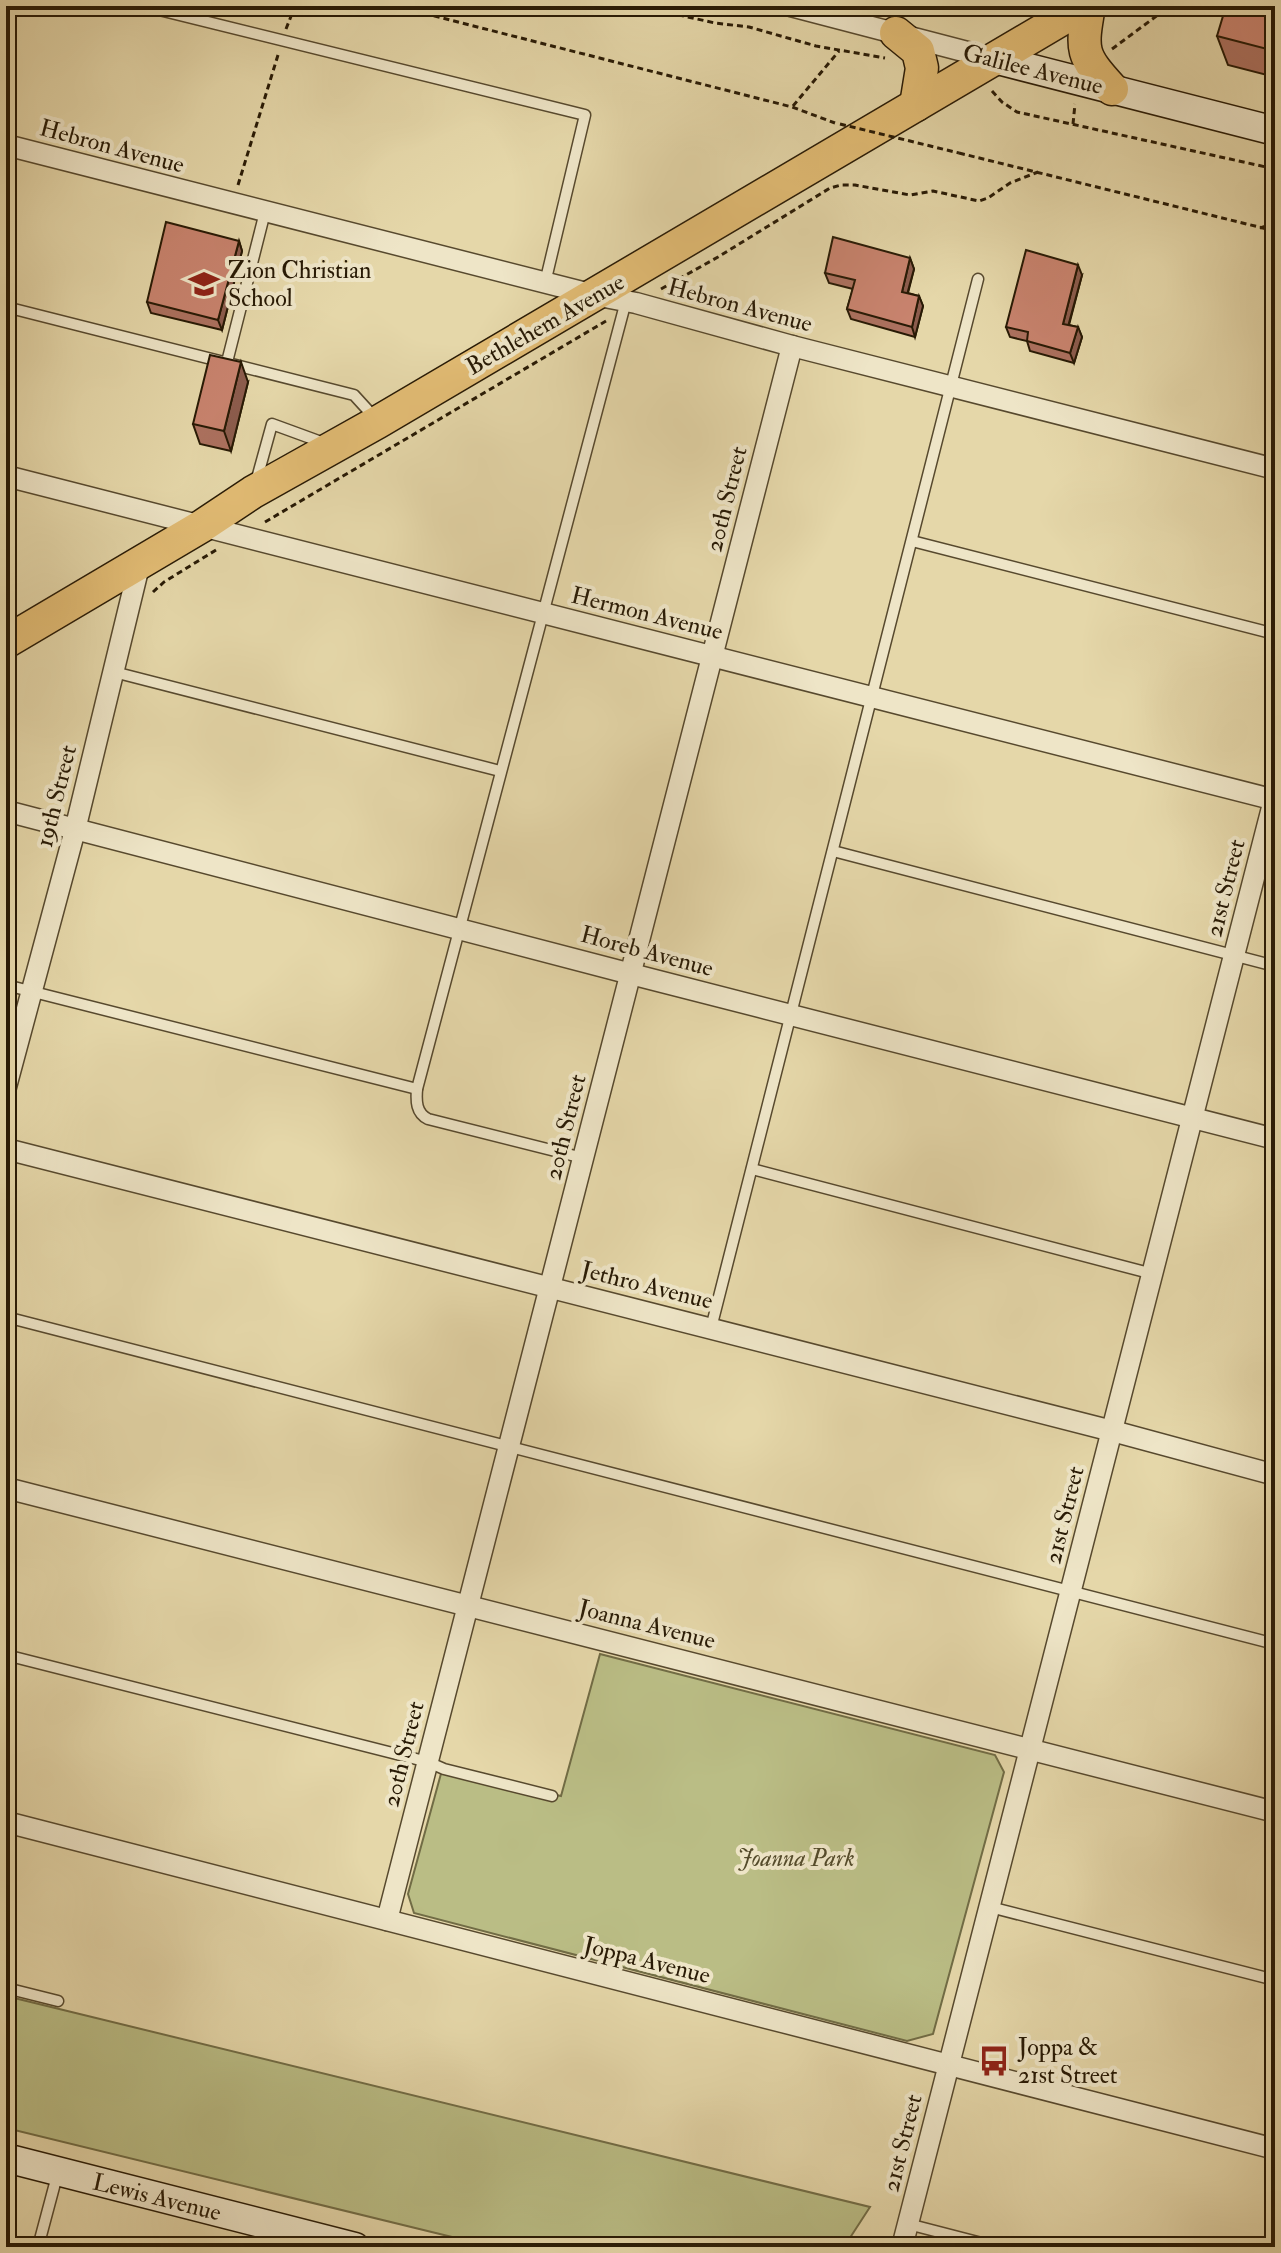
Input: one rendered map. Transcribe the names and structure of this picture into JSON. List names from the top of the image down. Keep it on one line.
{"streets":{"main road":["Galilee Avenue","Bethlehem Avenue","Lewis Avenue"],"street":["Hebron Avenue","20th Street","Hermon Avenue","19th Street","21st Street","Horeb Avenue","Jethro Avenue","Joanna Avenue","Joppa Avenue"]},"crossings":[["Galilee Avenue","Bethlehem Avenue"],["Hebron Avenue","Bethlehem Avenue"],["Hebron Avenue","20th Street"],["Bethlehem Avenue","Hermon Avenue"],["Bethlehem Avenue","19th Street"],["20th Street","Hermon Avenue"],["20th Street","Horeb Avenue"],["20th Street","Jethro Avenue"],["20th Street","Joanna Avenue"],["20th Street","Joppa Avenue"],["Hermon Avenue","21st Street"],["19th Street","Horeb Avenue"],["21st Street","Horeb Avenue"],["21st Street","Jethro Avenue"],["21st Street","Joanna Avenue"],["21st Street","Joppa Avenue"]],"parks":["Joanna Park"],"places":{"school or university":["Zion Christian School"],"bus stop":["Joppa & 21st Street"]}}
